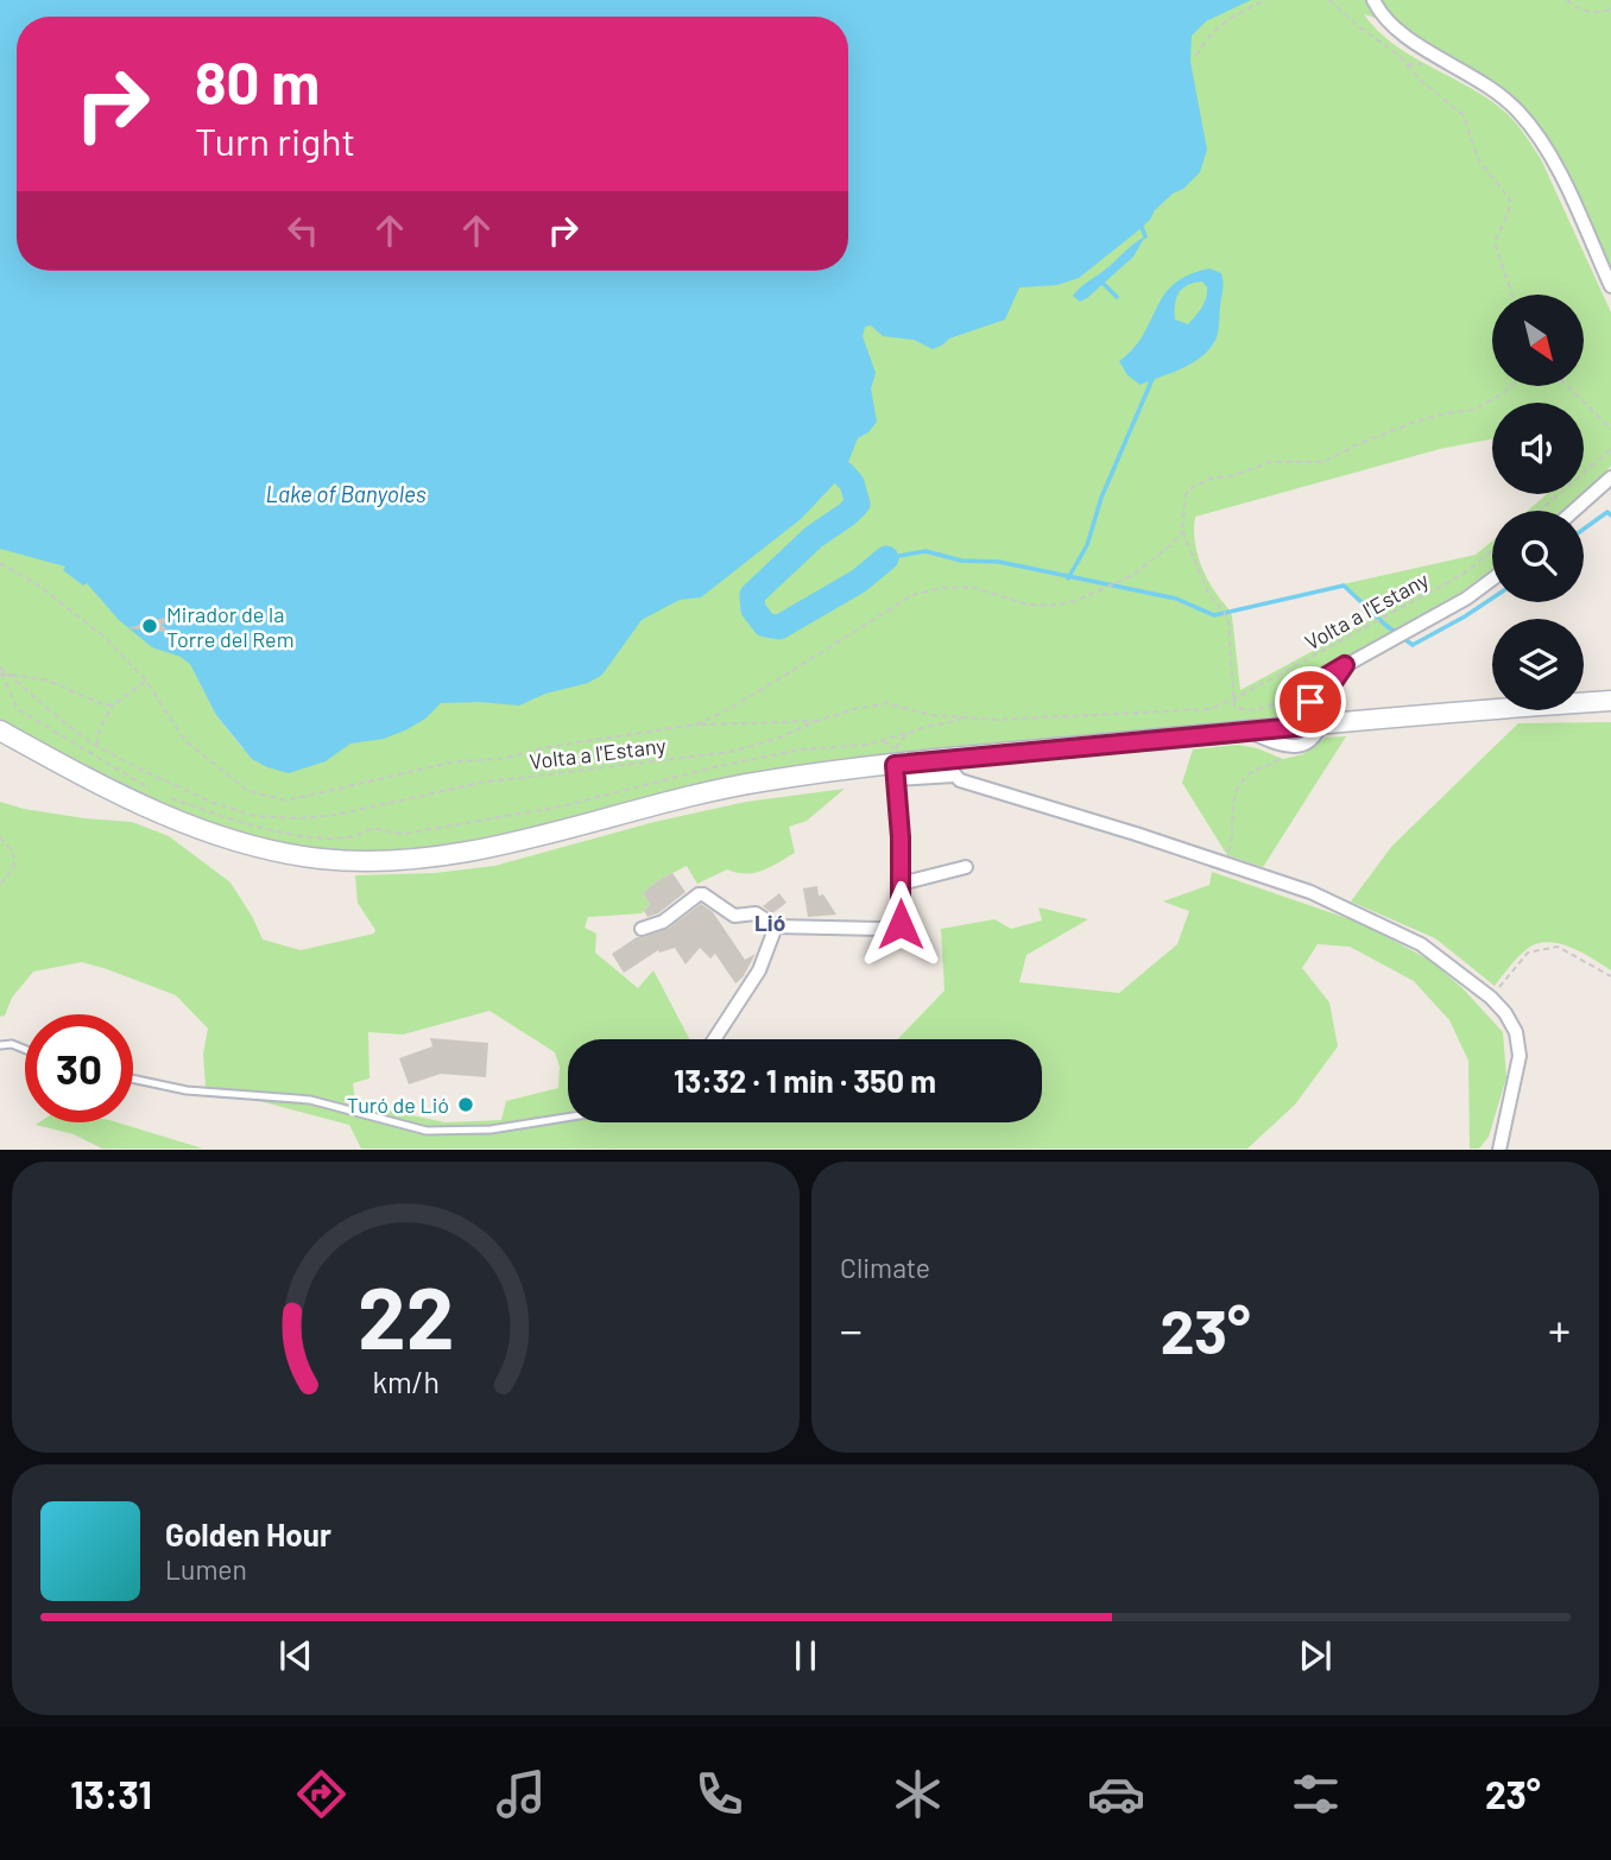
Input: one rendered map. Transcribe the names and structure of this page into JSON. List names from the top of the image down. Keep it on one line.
{"streets":{"path":["Volta a l'Estany"]},"districts":["Lió"],"water":["Lake of Banyoles"],"places":["Mirador de la Torre del Rem","Turó de Lió"],"north":"bottom right","page":{"turn":["80 m","Turn right"],"limit":"30","trip":"13:32 · 1 min · 350 m","tile":"Climate","heat":["−","23°","+"],"song":["Golden Hour","Lumen"],"tabs":["13:31","23°"],"gauge":["22","km/h"]}}
